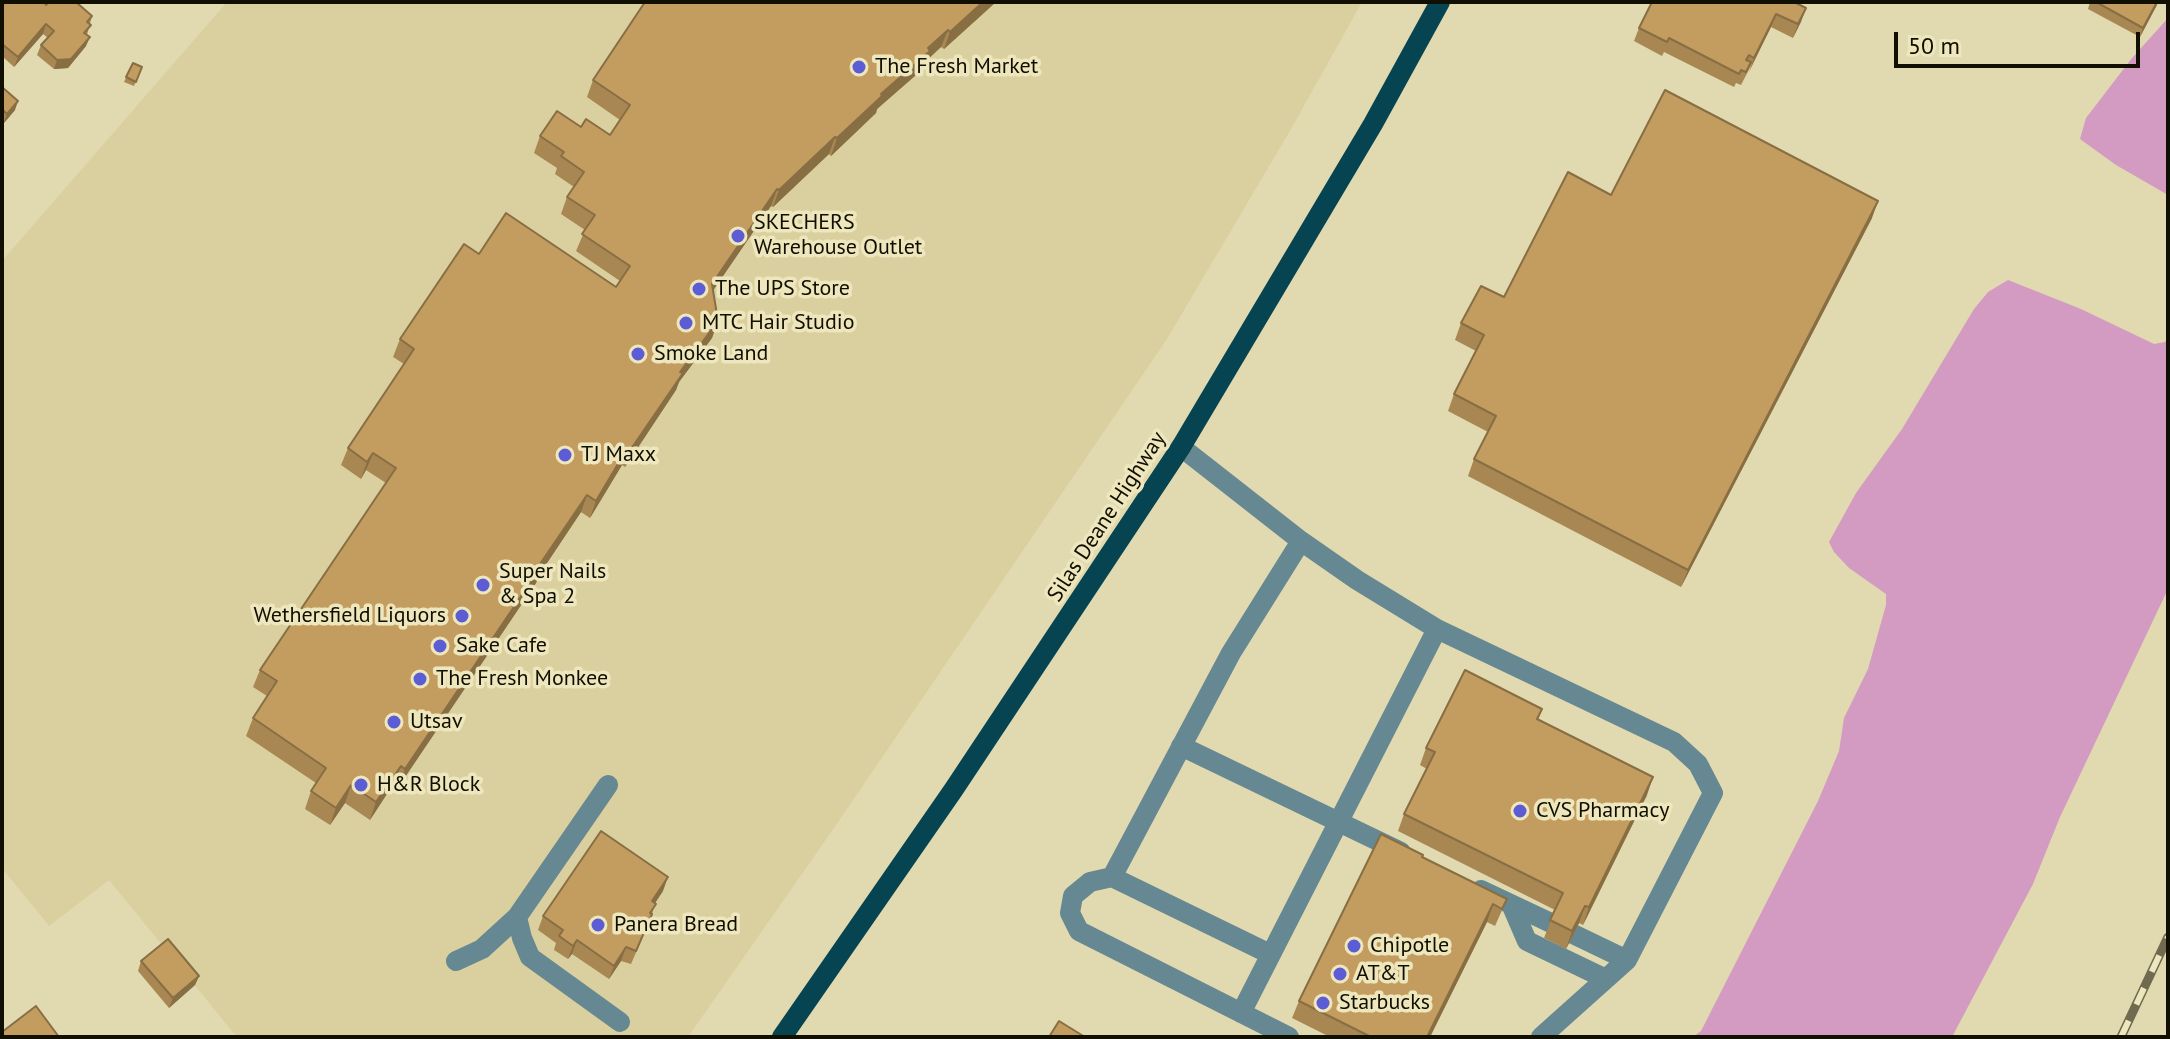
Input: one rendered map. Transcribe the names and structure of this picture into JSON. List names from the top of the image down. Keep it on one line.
{"streets":{"main road":["Silas Deane Highway"]},"places":["The Fresh Market","SKECHERS Warehouse Outlet","The UPS Store","MTC Hair Studio","Smoke Land","TJ Maxx","Super Nails & Spa 2","Wethersfield Liquors","Sake Cafe","The Fresh Monkee","Utsav","H&R Block","CVS Pharmacy","Panera Bread","Chipotle","AT&T","Starbucks"],"scale_bar":"50 m"}
